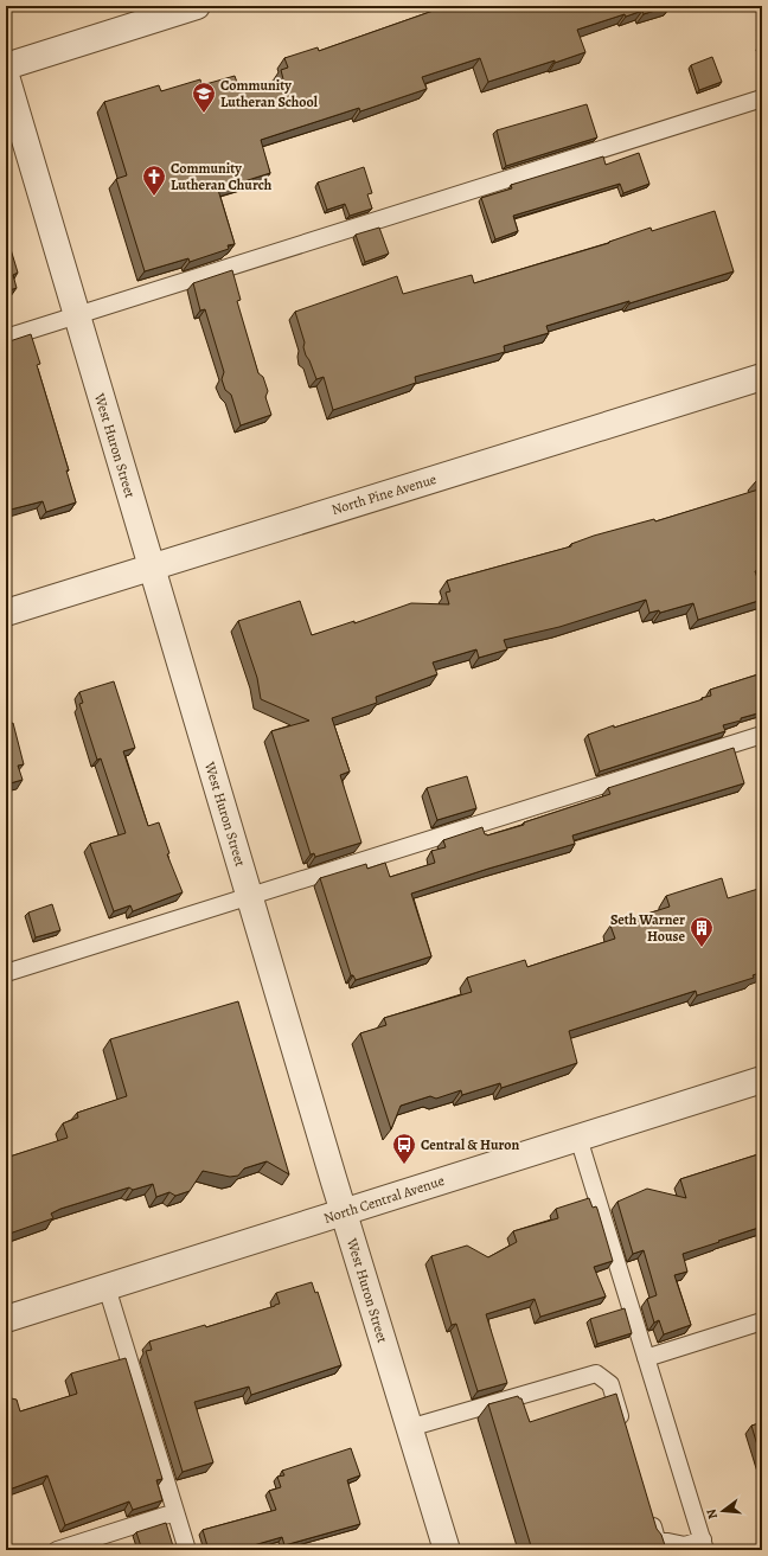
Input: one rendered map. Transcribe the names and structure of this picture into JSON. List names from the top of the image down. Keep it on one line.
{"streets":{"street":["West Huron Street","North Pine Avenue","North Central Avenue"]},"crossings":[["West Huron Street","North Pine Avenue"],["West Huron Street","North Central Avenue"]],"places":{"school or university":["Community Lutheran School"],"church":["Community Lutheran Church"],"building":["Seth Warner House"],"bus stop":["Central & Huron"]},"north":"left"}
